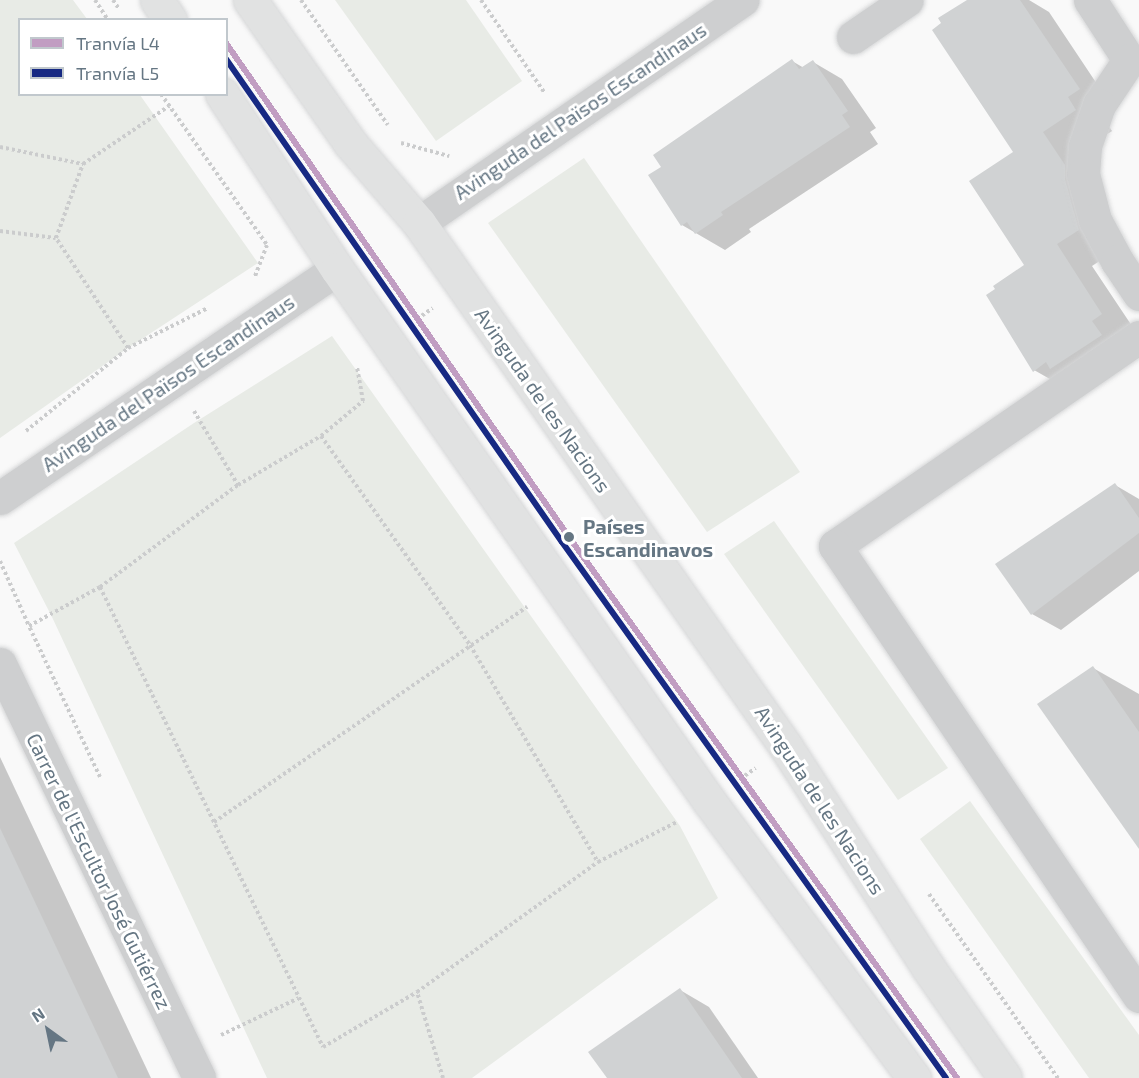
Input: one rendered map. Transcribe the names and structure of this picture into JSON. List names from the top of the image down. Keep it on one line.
{"streets":{"main road":["Avinguda de les Nacions"],"street":["Avinguda del Països Escandinaus","Carrer de l'Escultor José Gutiérrez"]},"crossings":[["Avinguda del Països Escandinaus","Avinguda de les Nacions"]],"places":["Países Escandinavos"],"lines":["tram line L4","tram line L5"],"legend":["Tranvía L4","Tranvía L5"],"north":"top left"}
